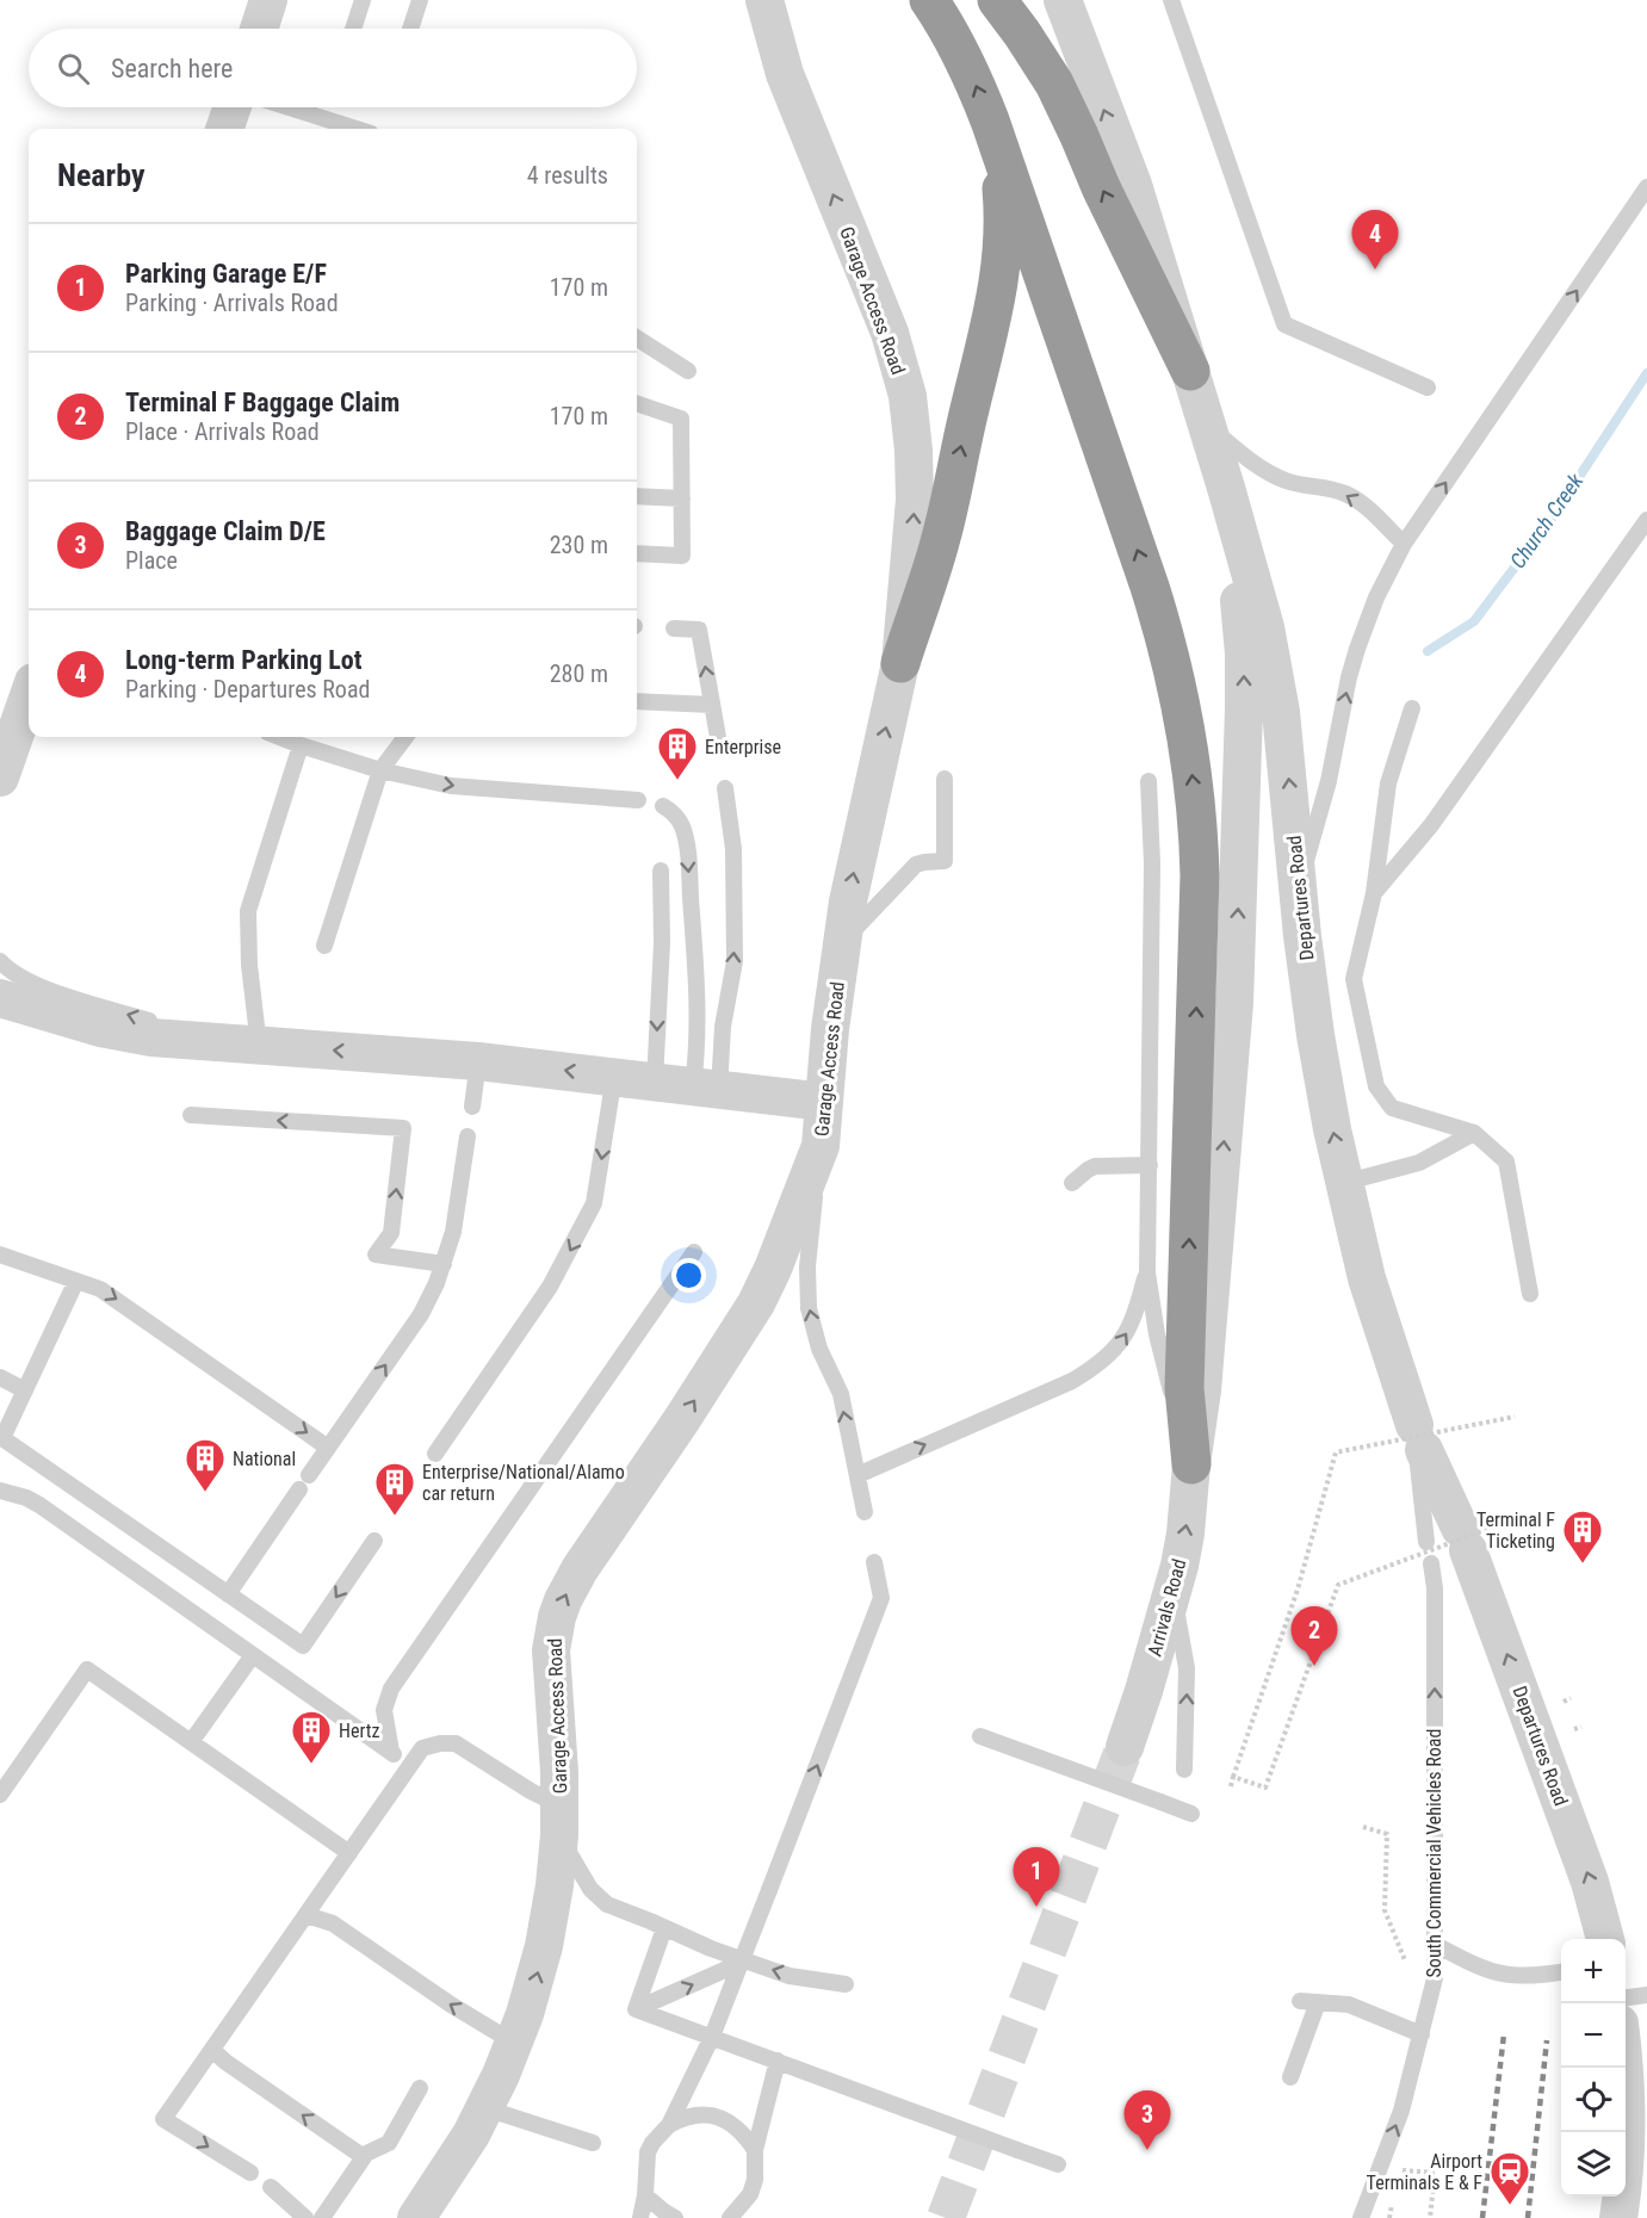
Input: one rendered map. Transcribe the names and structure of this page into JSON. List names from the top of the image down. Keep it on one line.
{"streets":{"street":["Garage Access Road","Departures Road","Arrivals Road"],"lane":["South Commercial Vehicles Road"]},"crossings":[["Departures Road","Arrivals Road"]],"one_way":["Garage Access Road","Departures Road","Arrivals Road","South Commercial Vehicles Road"],"water":["Church Creek"],"places":{"building":["Enterprise","National","Enterprise/National/Alamo car return","Terminal F Ticketing","Hertz"],"station":["Airport Terminals E & F"]},"page":{"search":"Search here","heading":["Nearby","4 results"],"pins":["4","2","1","3"],"list":[{"mark":"1","name":"Parking Garage E/F","note":"Parking · Arrivals Road","value":"170 m"},{"mark":"2","name":"Terminal F Baggage Claim","note":"Place · Arrivals Road","value":"170 m"},{"mark":"3","name":"Baggage Claim D/E","note":"Place","value":"230 m"},{"mark":"4","name":"Long-term Parking Lot","note":"Parking · Departures Road","value":"280 m"}],"map_buttons":["+","−"]}}
